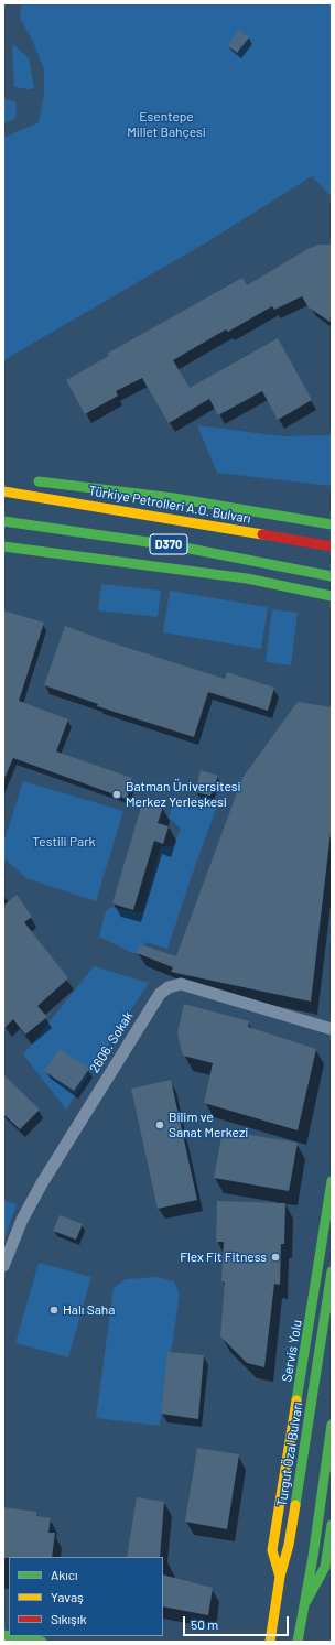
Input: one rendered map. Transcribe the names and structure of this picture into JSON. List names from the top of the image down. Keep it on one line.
{"streets":{"main road":["Türkiye Petrolleri A.O. Bulvarı","D370","Servis Yolu","Turgut Özal Bulvarı"],"street":["2606. Sokak"]},"crossings":[["Servis Yolu","Turgut Özal Bulvarı"]],"parks":["Esentepe Millet Bahçesi","Testili Park"],"places":["Batman Üniversitesi Merkez Yerleşkesi","Bilim ve Sanat Merkezi","Flex Fit Fitness","Halı Saha"],"legend":["Akıcı","Yavaş","Sıkışık"],"scale_bar":"50 m"}
